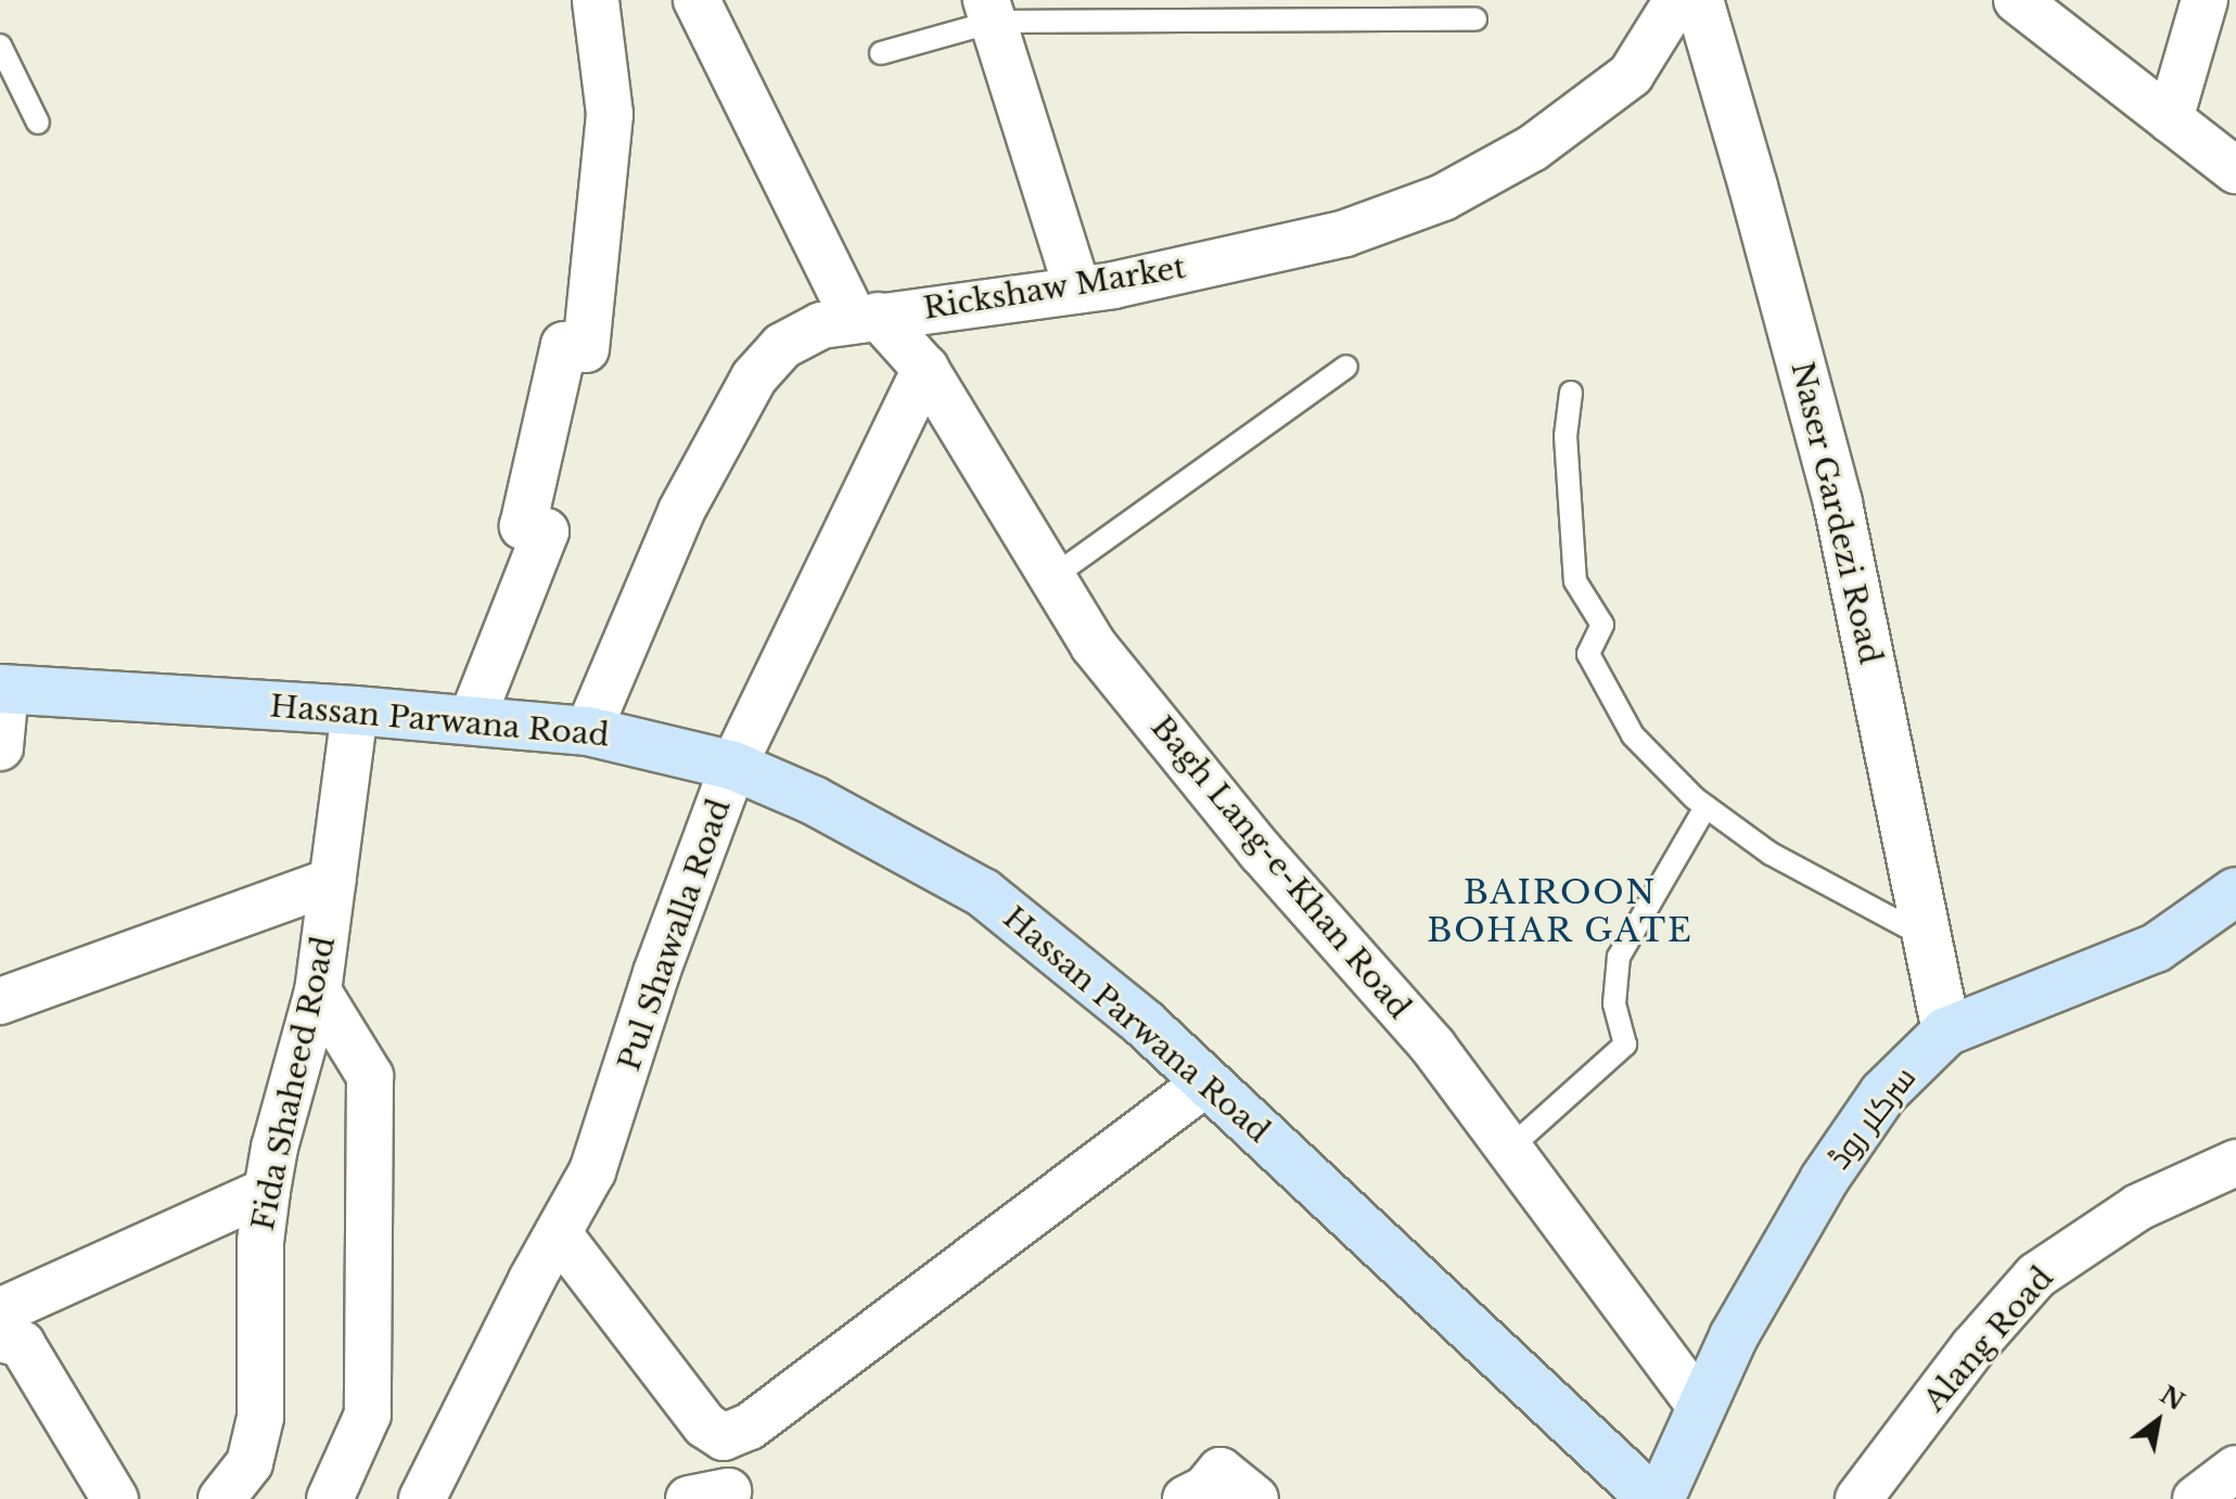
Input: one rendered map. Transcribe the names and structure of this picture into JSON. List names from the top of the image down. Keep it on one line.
{"streets":{"main road":["Hassan Parwana Road","سرکلر روڈ"],"street":["Rickshaw Market","Naser Gardezi Road","Bagh Lang-e-Khan Road","Pul Shawalla Road","Fida Shaheed Road","Alang Road"]},"crossings":[["Rickshaw Market","Hassan Parwana Road"],["Rickshaw Market","Bagh Lang-e-Khan Road"],["Naser Gardezi Road","سرکلر روڈ"],["Hassan Parwana Road","Pul Shawalla Road"],["Hassan Parwana Road","Fida Shaheed Road"],["Bagh Lang-e-Khan Road","Pul Shawalla Road"],["Bagh Lang-e-Khan Road","سرکلر روڈ"]],"districts":["BAIROON BOHAR GATE"],"north":"top right"}
